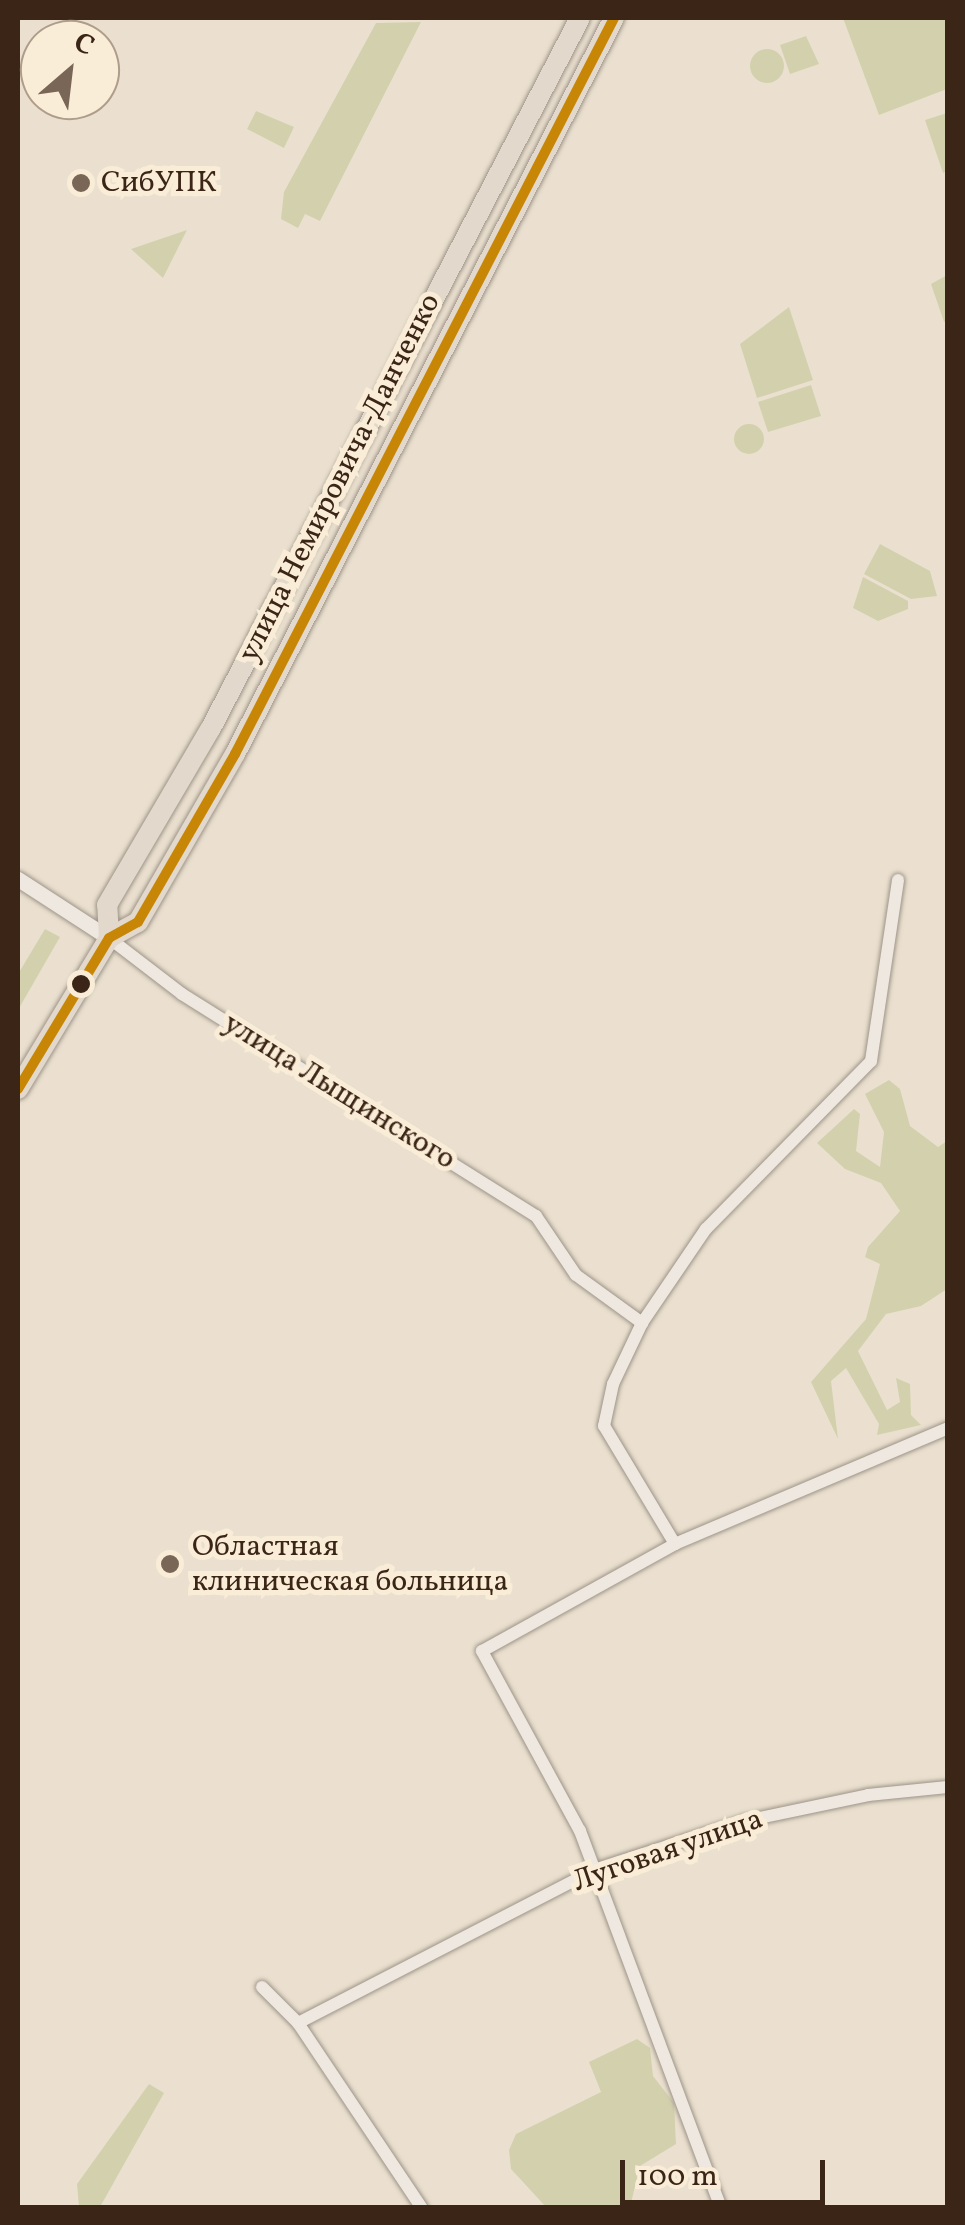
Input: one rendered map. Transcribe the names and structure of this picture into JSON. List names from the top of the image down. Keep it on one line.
{"streets":{"main road":["улица Немировича-Данченко"],"street":["улица Лыщинского","Луговая улица"]},"crossings":[["улица Немировича-Данченко","улица Лыщинского"]],"places":["СибУПК","Областная клиническая больница"],"scale_bar":"100 m","north":"top right"}
